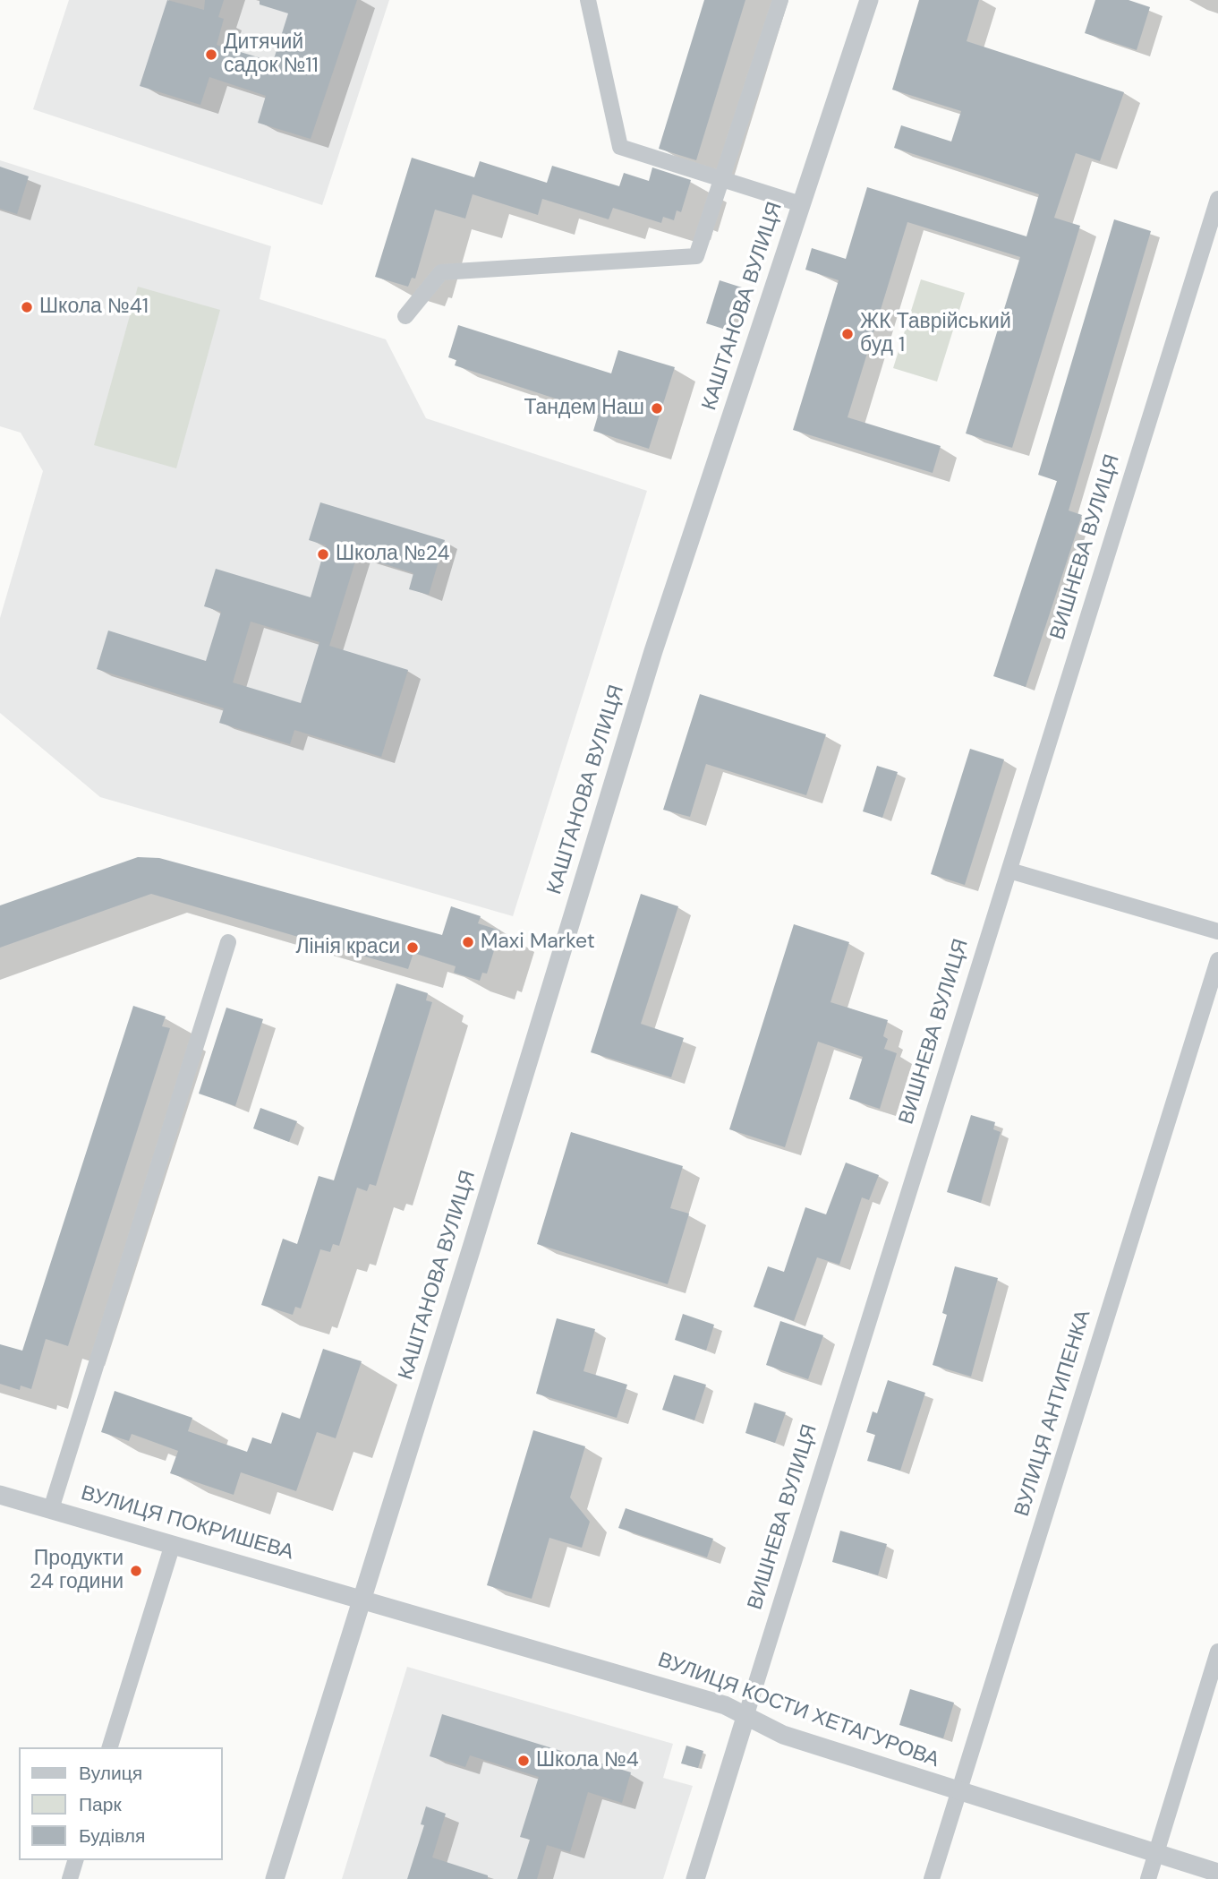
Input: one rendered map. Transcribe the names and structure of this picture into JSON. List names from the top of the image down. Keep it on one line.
{"streets":{"street":["КАШТАНОВА ВУЛИЦЯ","ВИШНЕВА ВУЛИЦЯ","ВУЛИЦЯ АНТИПЕНКА","ВУЛИЦЯ ПОКРИШЕВА","ВУЛИЦЯ КОСТИ ХЕТАГУРОВА"]},"crossings":[["КАШТАНОВА ВУЛИЦЯ","ВУЛИЦЯ ПОКРИШЕВА"],["КАШТАНОВА ВУЛИЦЯ","ВУЛИЦЯ КОСТИ ХЕТАГУРОВА"],["ВИШНЕВА ВУЛИЦЯ","ВУЛИЦЯ КОСТИ ХЕТАГУРОВА"],["ВУЛИЦЯ АНТИПЕНКА","ВУЛИЦЯ КОСТИ ХЕТАГУРОВА"],["ВУЛИЦЯ ПОКРИШЕВА","ВУЛИЦЯ КОСТИ ХЕТАГУРОВА"]],"places":["Дитячий садок №11","Школа №41","ЖК Таврійський буд 1","Тандем Наш","Школа №24","Maxi Market","Лінія краси","Продукти 24 години","Школа №4"],"legend":["Вулиця","Парк","Будівля"]}
